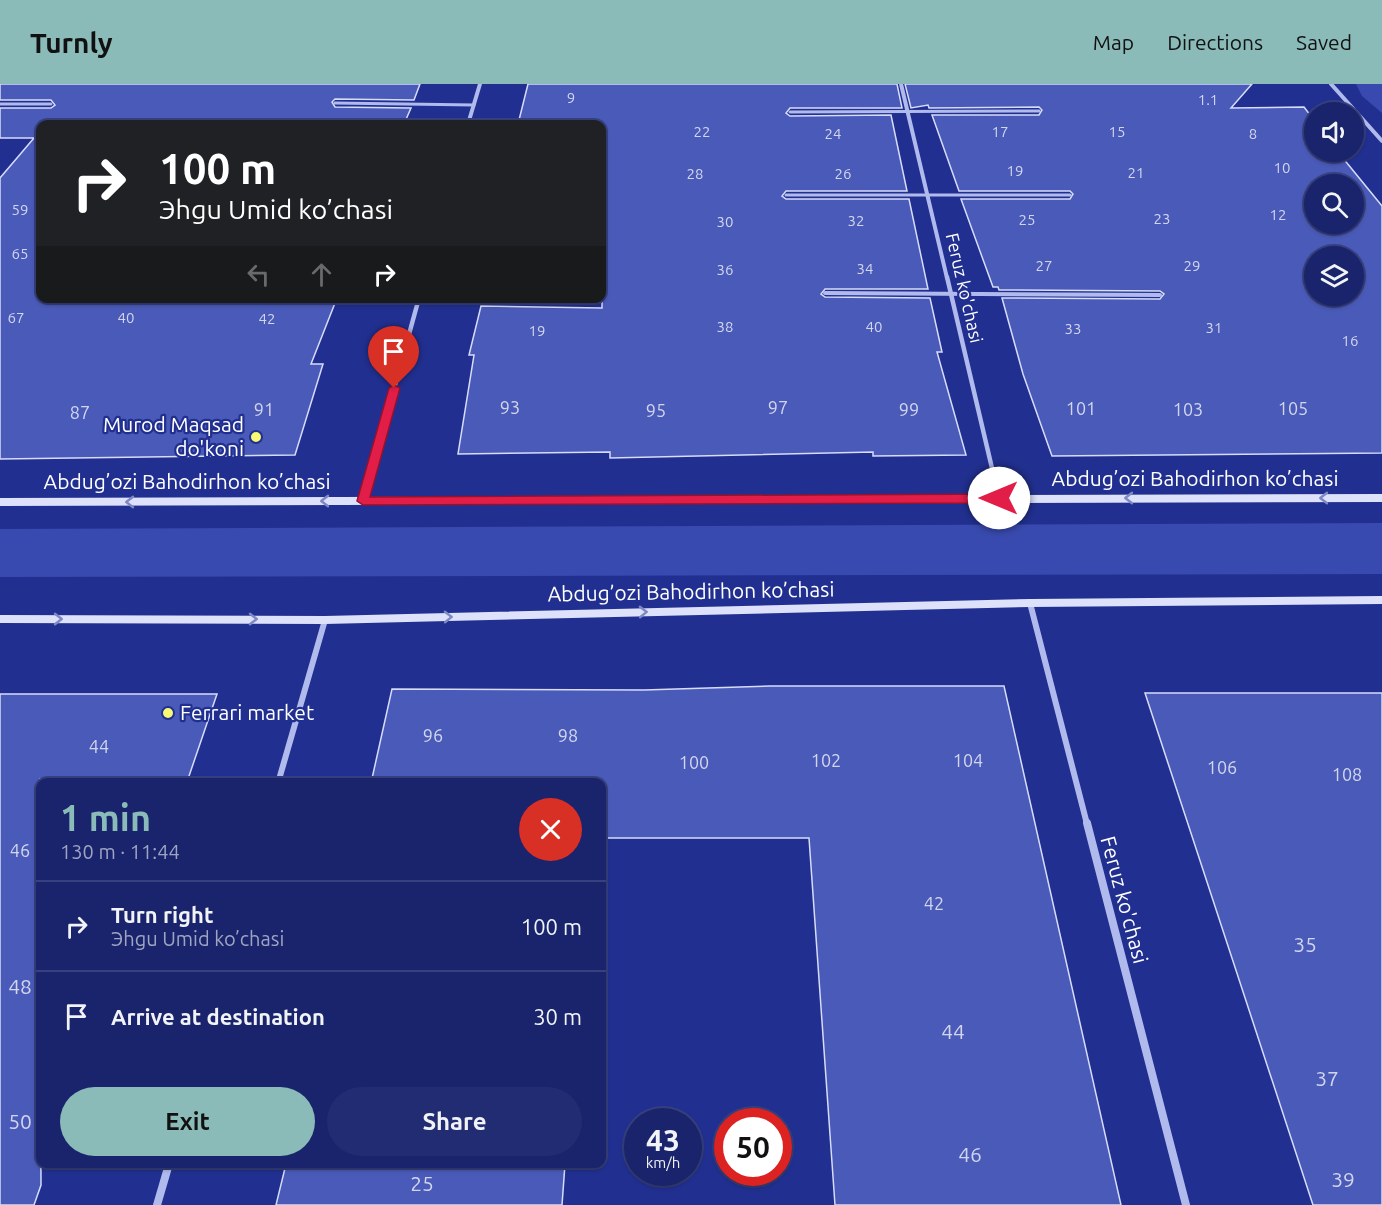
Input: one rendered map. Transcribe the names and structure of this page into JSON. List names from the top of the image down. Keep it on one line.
{"streets":{"main road":["Abdug’ozi Bahodirhon ko’chasi"],"street":["Feruz ko'chasi"]},"crossings":[["Feruz ko'chasi","Abdug’ozi Bahodirhon ko’chasi"]],"places":["Murod Maqsad do'koni","Ferrari market"],"house_numbers":["9","1.1","22","17","15","24","8","10","19","21","28","26","59","12","23","25","32","30","65","27","29","34","36","67","40","42","38","40","31","33","19","16","93","97","101","105","91","99","103","95","87","96","98","44","102","104","100","106","108","46","42","35","48","44","37","50","46","39","25"],"page":{"header":"Turnly","nav":["Map","Directions","Saved"],"turn":["100 m","Эhgu Umid ko’chasi"],"heading":["1 min","130 m · 11:44"],"list":[{"name":"Turn right","note":"Эhgu Umid ko’chasi","value":"100 m"},{"name":"Arrive at destination","value":"30 m"}],"buttons":["Exit","Share"],"speed":"43 km/h","limit":"50"}}
